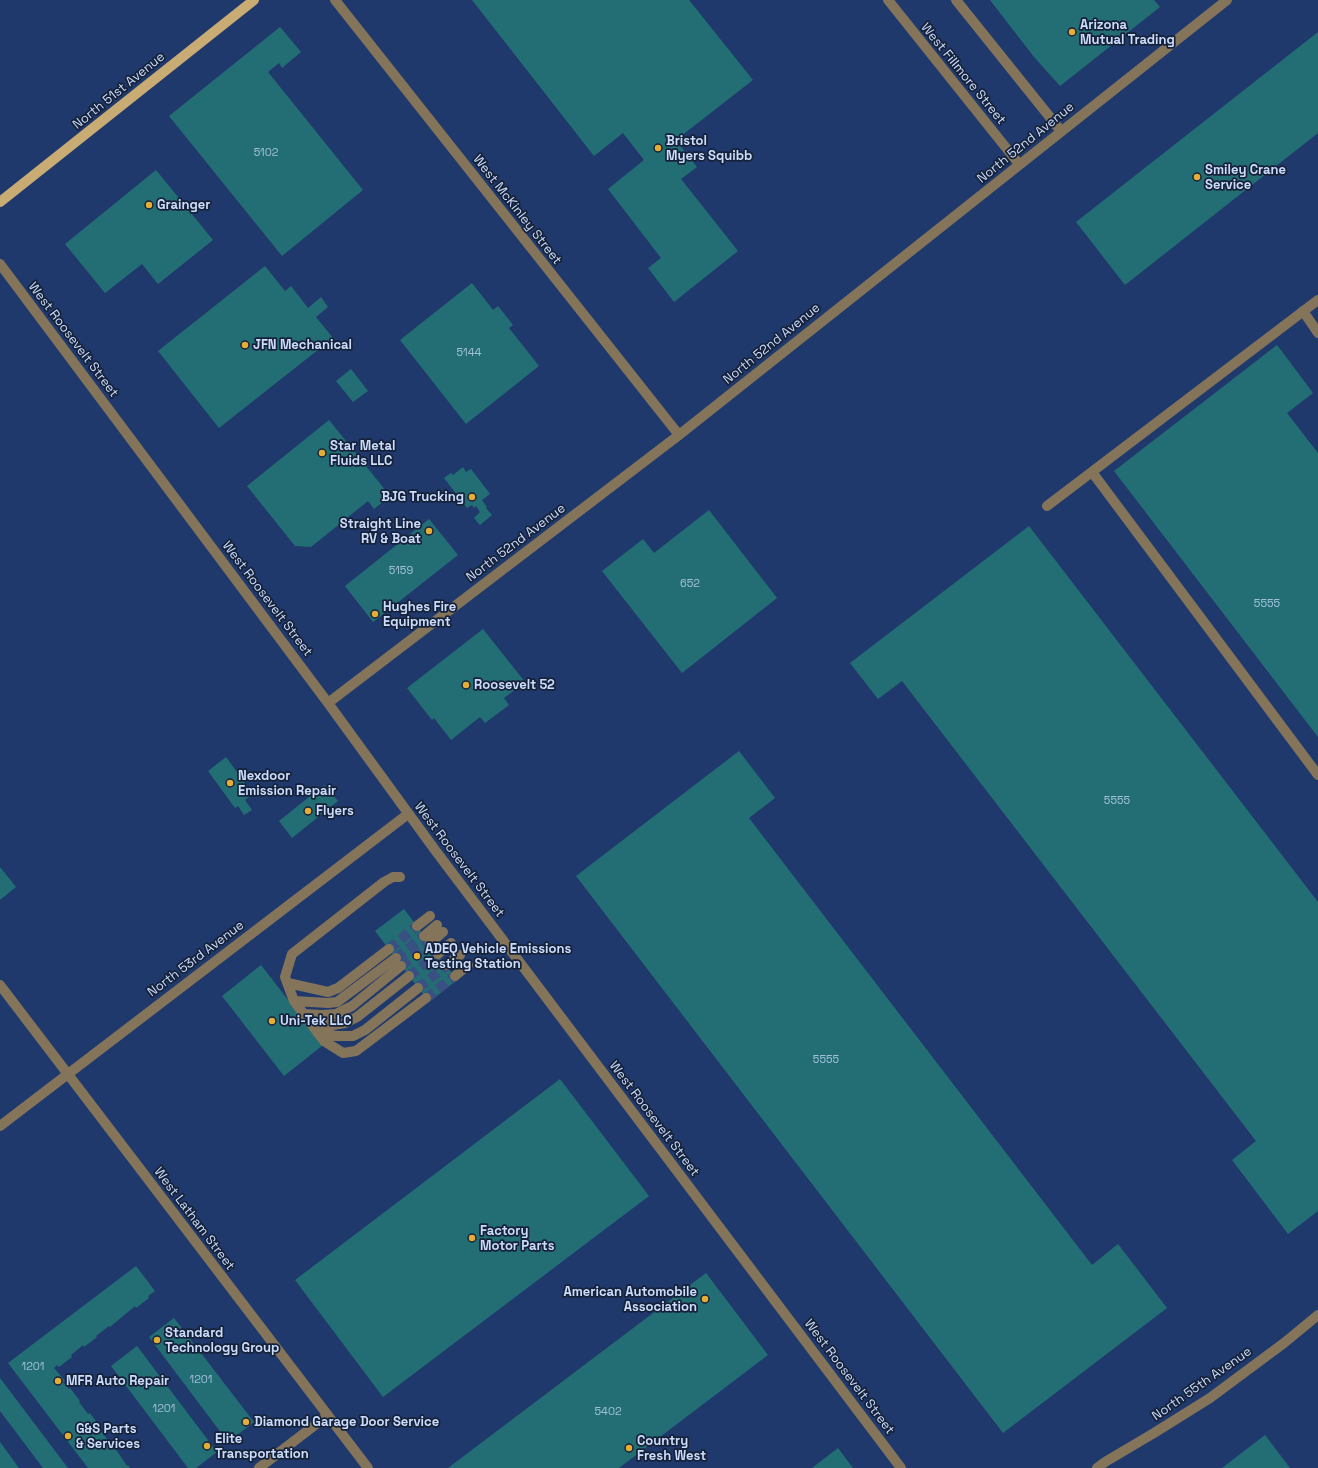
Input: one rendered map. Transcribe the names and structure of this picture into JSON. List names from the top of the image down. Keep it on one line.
{"streets":{"main road":["North 51st Avenue"],"street":["West Fillmore Street","North 52nd Avenue","West McKinley Street","West Roosevelt Street","North 53rd Avenue","West Latham Street","North 55th Avenue"]},"crossings":[["West Fillmore Street","North 52nd Avenue"],["North 52nd Avenue","West McKinley Street"],["North 52nd Avenue","West Roosevelt Street"],["West Roosevelt Street","North 53rd Avenue"],["North 53rd Avenue","West Latham Street"]],"places":["Arizona Mutual Trading","Bristol Myers Squibb","Smiley Crane Service","Grainger","JFN Mechanical","Star Metal Fluids LLC","BJG Trucking","Straight Line RV & Boat","Hughes Fire Equipment","Roosevelt 52","Nexdoor Emission Repair","Flyers","ADEQ Vehicle Emissions Testing Station","Uni-Tek LLC","Factory Motor Parts","American Automobile Association","Standard Technology Group","MFR Auto Repair","Diamond Garage Door Service","G&S Parts & Services","Elite Transportation","Country Fresh West"],"house_numbers":["5102","5144","5159","652","5555","5555","5555","1201","1201","1201","5402"]}
